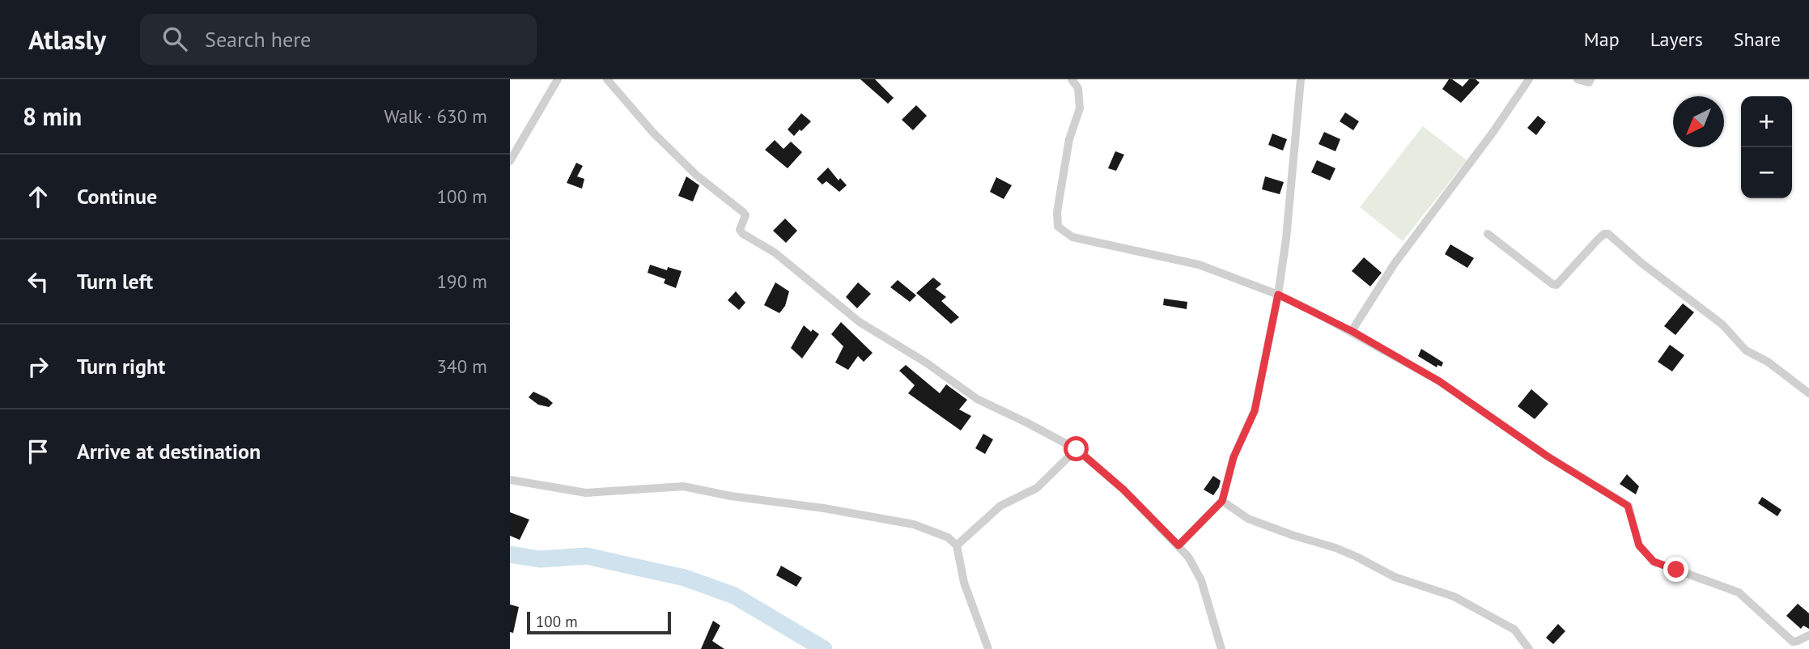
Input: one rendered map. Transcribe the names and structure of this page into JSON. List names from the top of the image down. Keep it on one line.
{"scale_bar":"100 m","north":"bottom left","page":{"header":"Atlasly","search":"Search here","nav":["Map","Layers","Share"],"heading":["8 min","Walk · 630 m"],"map_buttons":["+","−"],"list":[["Continue","100 m"],["Turn left","190 m"],["Turn right","340 m"],"Arrive at destination"],"scale":"100 m"}}
